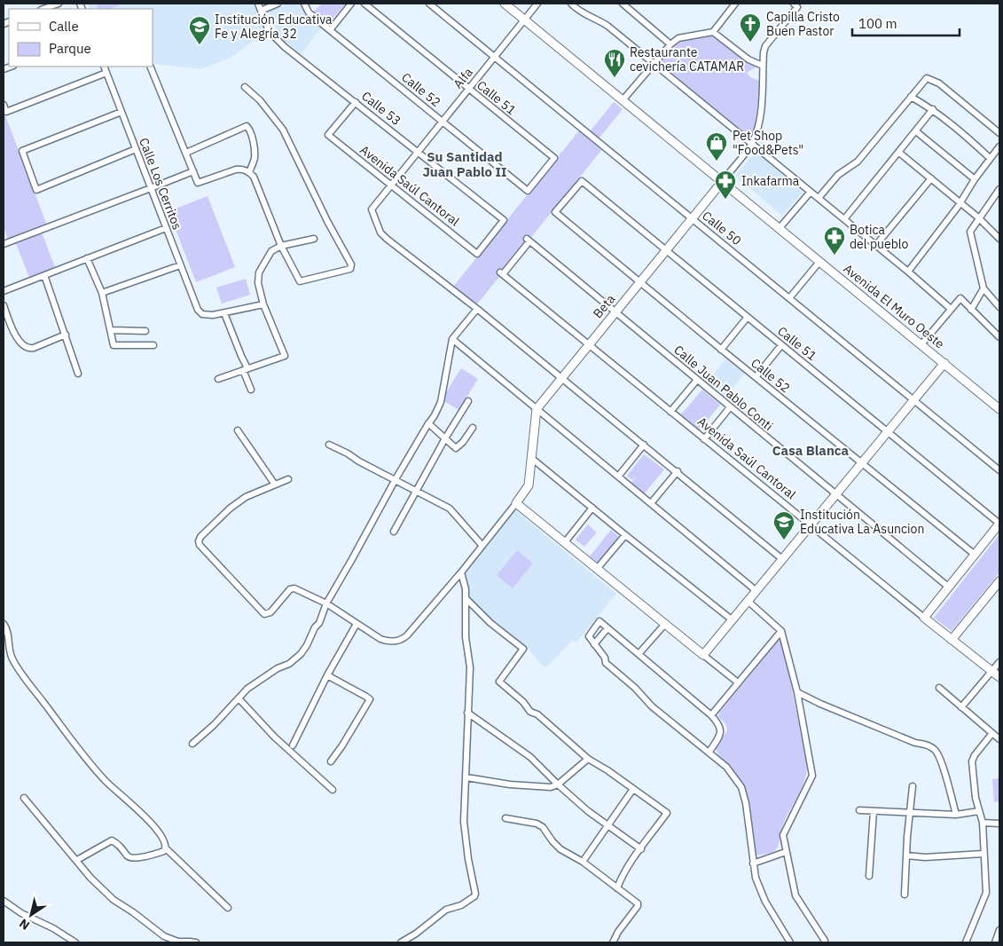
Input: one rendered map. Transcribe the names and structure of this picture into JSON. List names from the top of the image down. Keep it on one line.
{"streets":{"street":["Alfa","Calle 52","Calle 51","Calle 53","Calle Los Cerritos","Avenida Saúl Cantoral","Calle 50","Beta","Avenida El Muro Oeste","Calle Juan Pablo Conti"]},"crossings":[["Alfa","Calle 52"],["Alfa","Calle 51"],["Alfa","Calle 53"],["Alfa","Avenida Saúl Cantoral"],["Alfa","Calle 50"],["Alfa","Avenida El Muro Oeste"],["Calle 52","Calle 51"],["Calle 52","Beta"],["Calle 51","Beta"],["Calle 53","Avenida Saúl Cantoral"],["Avenida Saúl Cantoral","Beta"],["Avenida Saúl Cantoral","Calle Juan Pablo Conti"],["Calle 50","Beta"],["Beta","Avenida El Muro Oeste"],["Beta","Calle Juan Pablo Conti"]],"districts":["Su Santidad Juan Pablo II","Casa Blanca"],"places":{"church":["Capilla Cristo Buen Pastor"],"school or university":["Institución Educativa Fe y Alegría 32","Institución Educativa La Asuncion"],"restaurant":["Restaurante cevichería CATAMAR"],"shop":["Pet Shop \"Food&Pets\""],"pharmacy":["Inkafarma","Botica del pueblo"]},"legend":["Calle","Parque"],"scale_bar":"100 m","north":"bottom left"}
